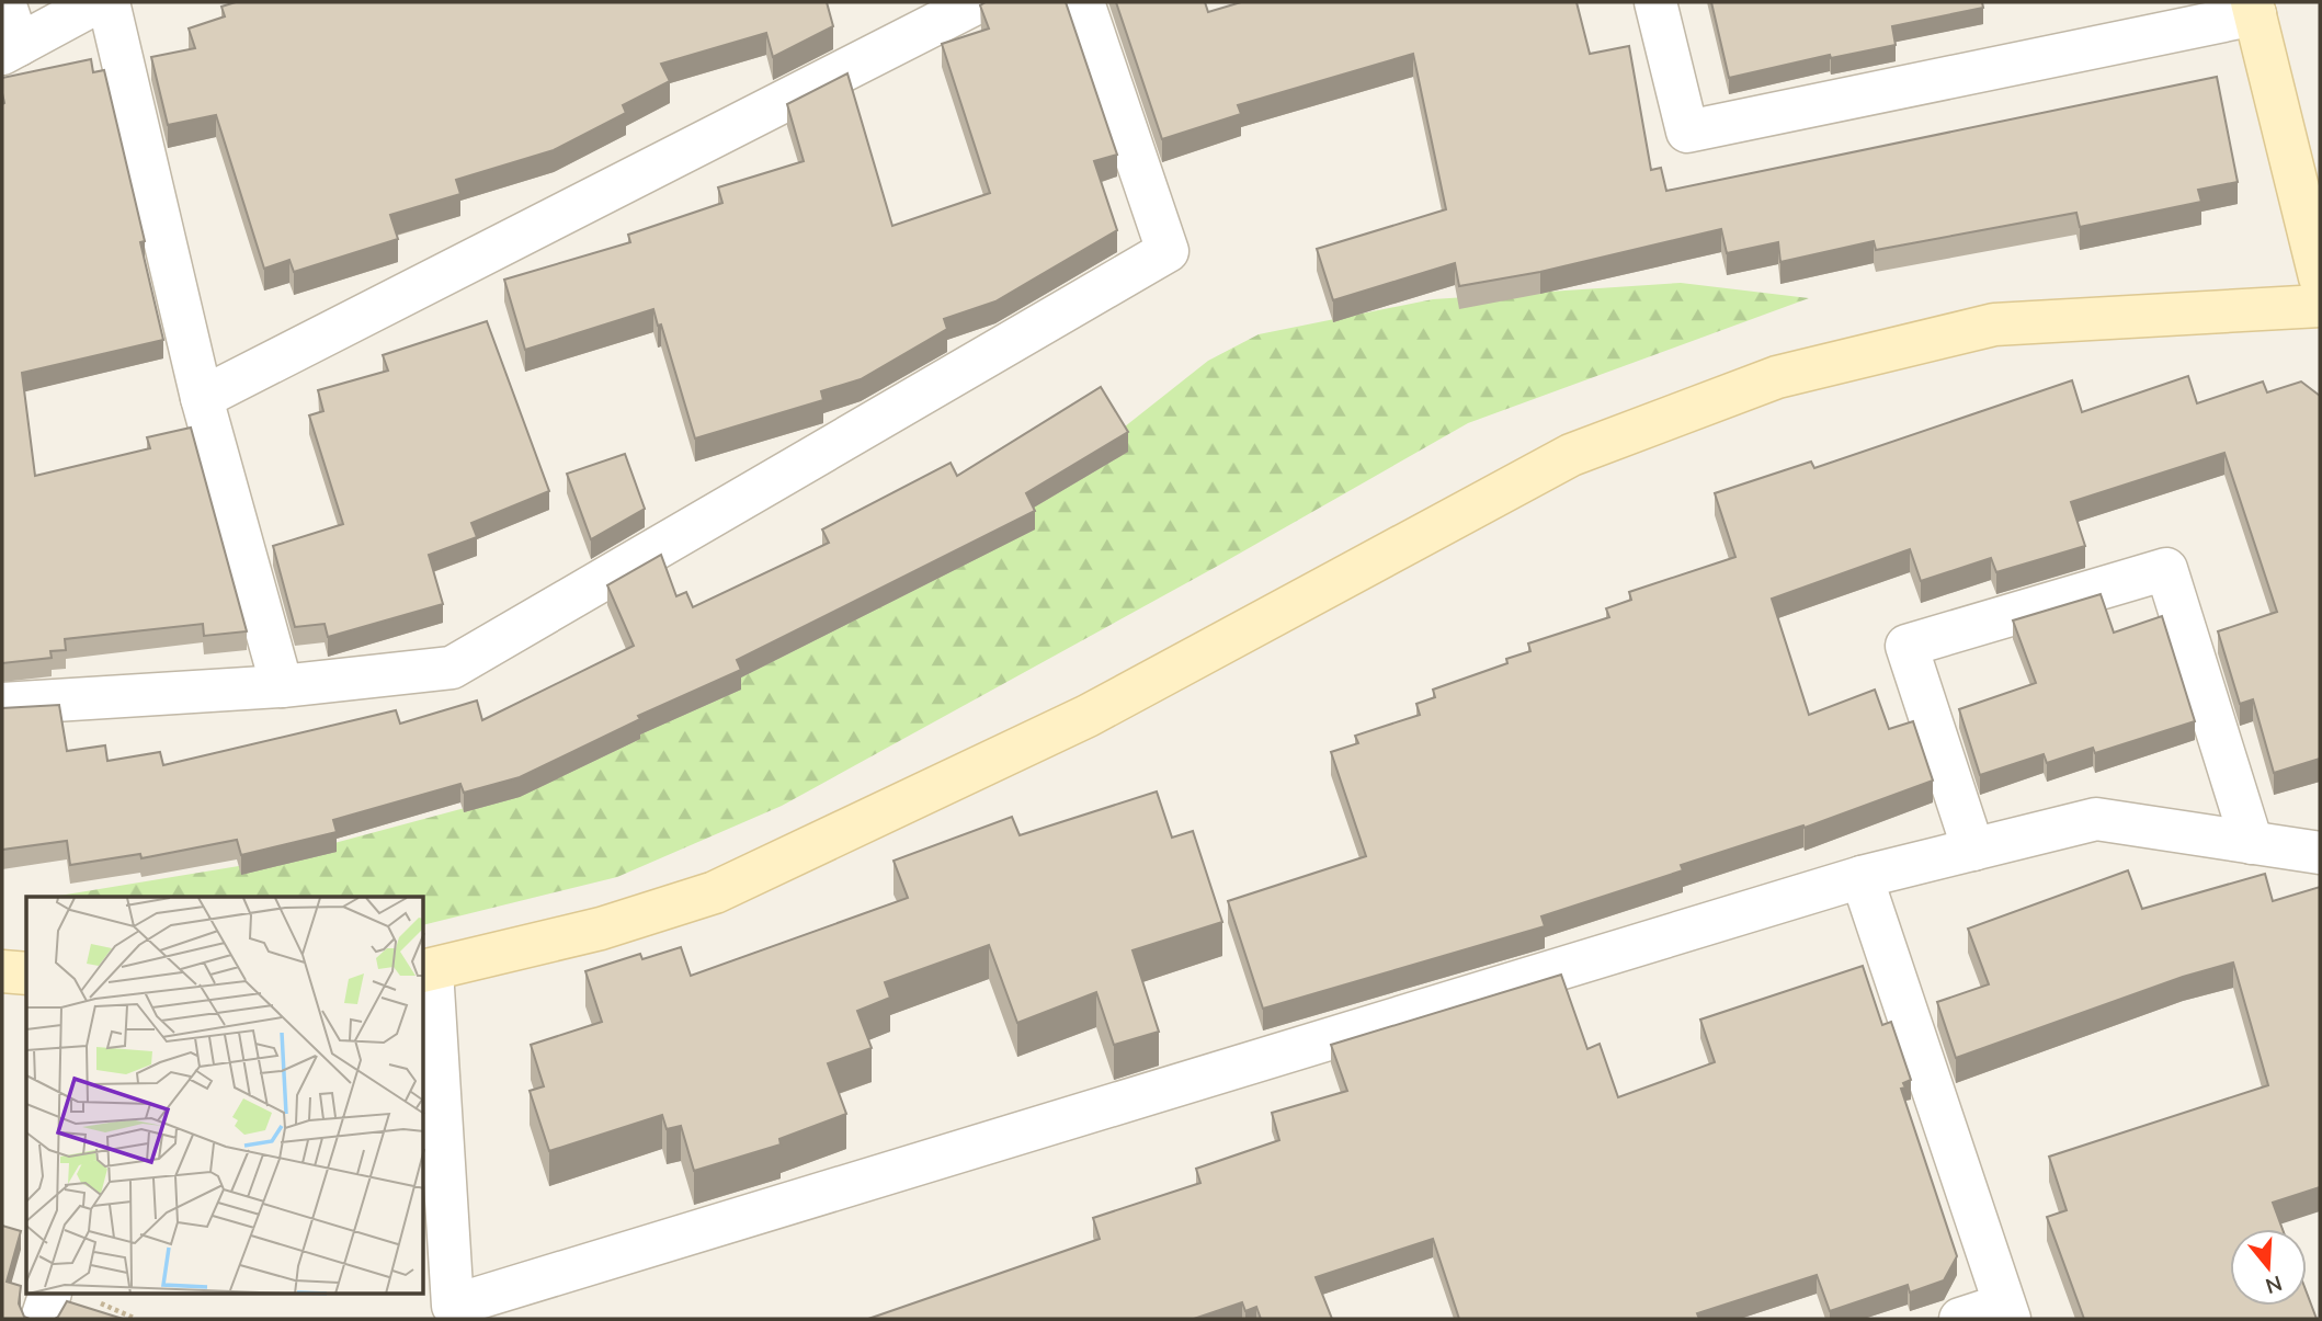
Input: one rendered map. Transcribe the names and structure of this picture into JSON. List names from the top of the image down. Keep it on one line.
{"north":"bottom"}
